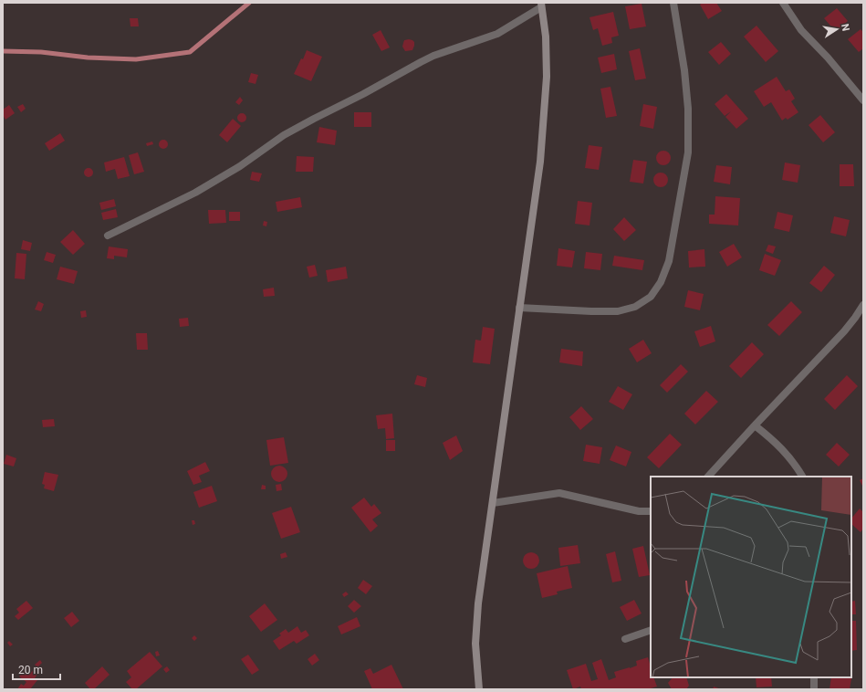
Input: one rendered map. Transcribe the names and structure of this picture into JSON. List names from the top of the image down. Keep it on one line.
{"scale_bar":"20 m","north":"right"}
